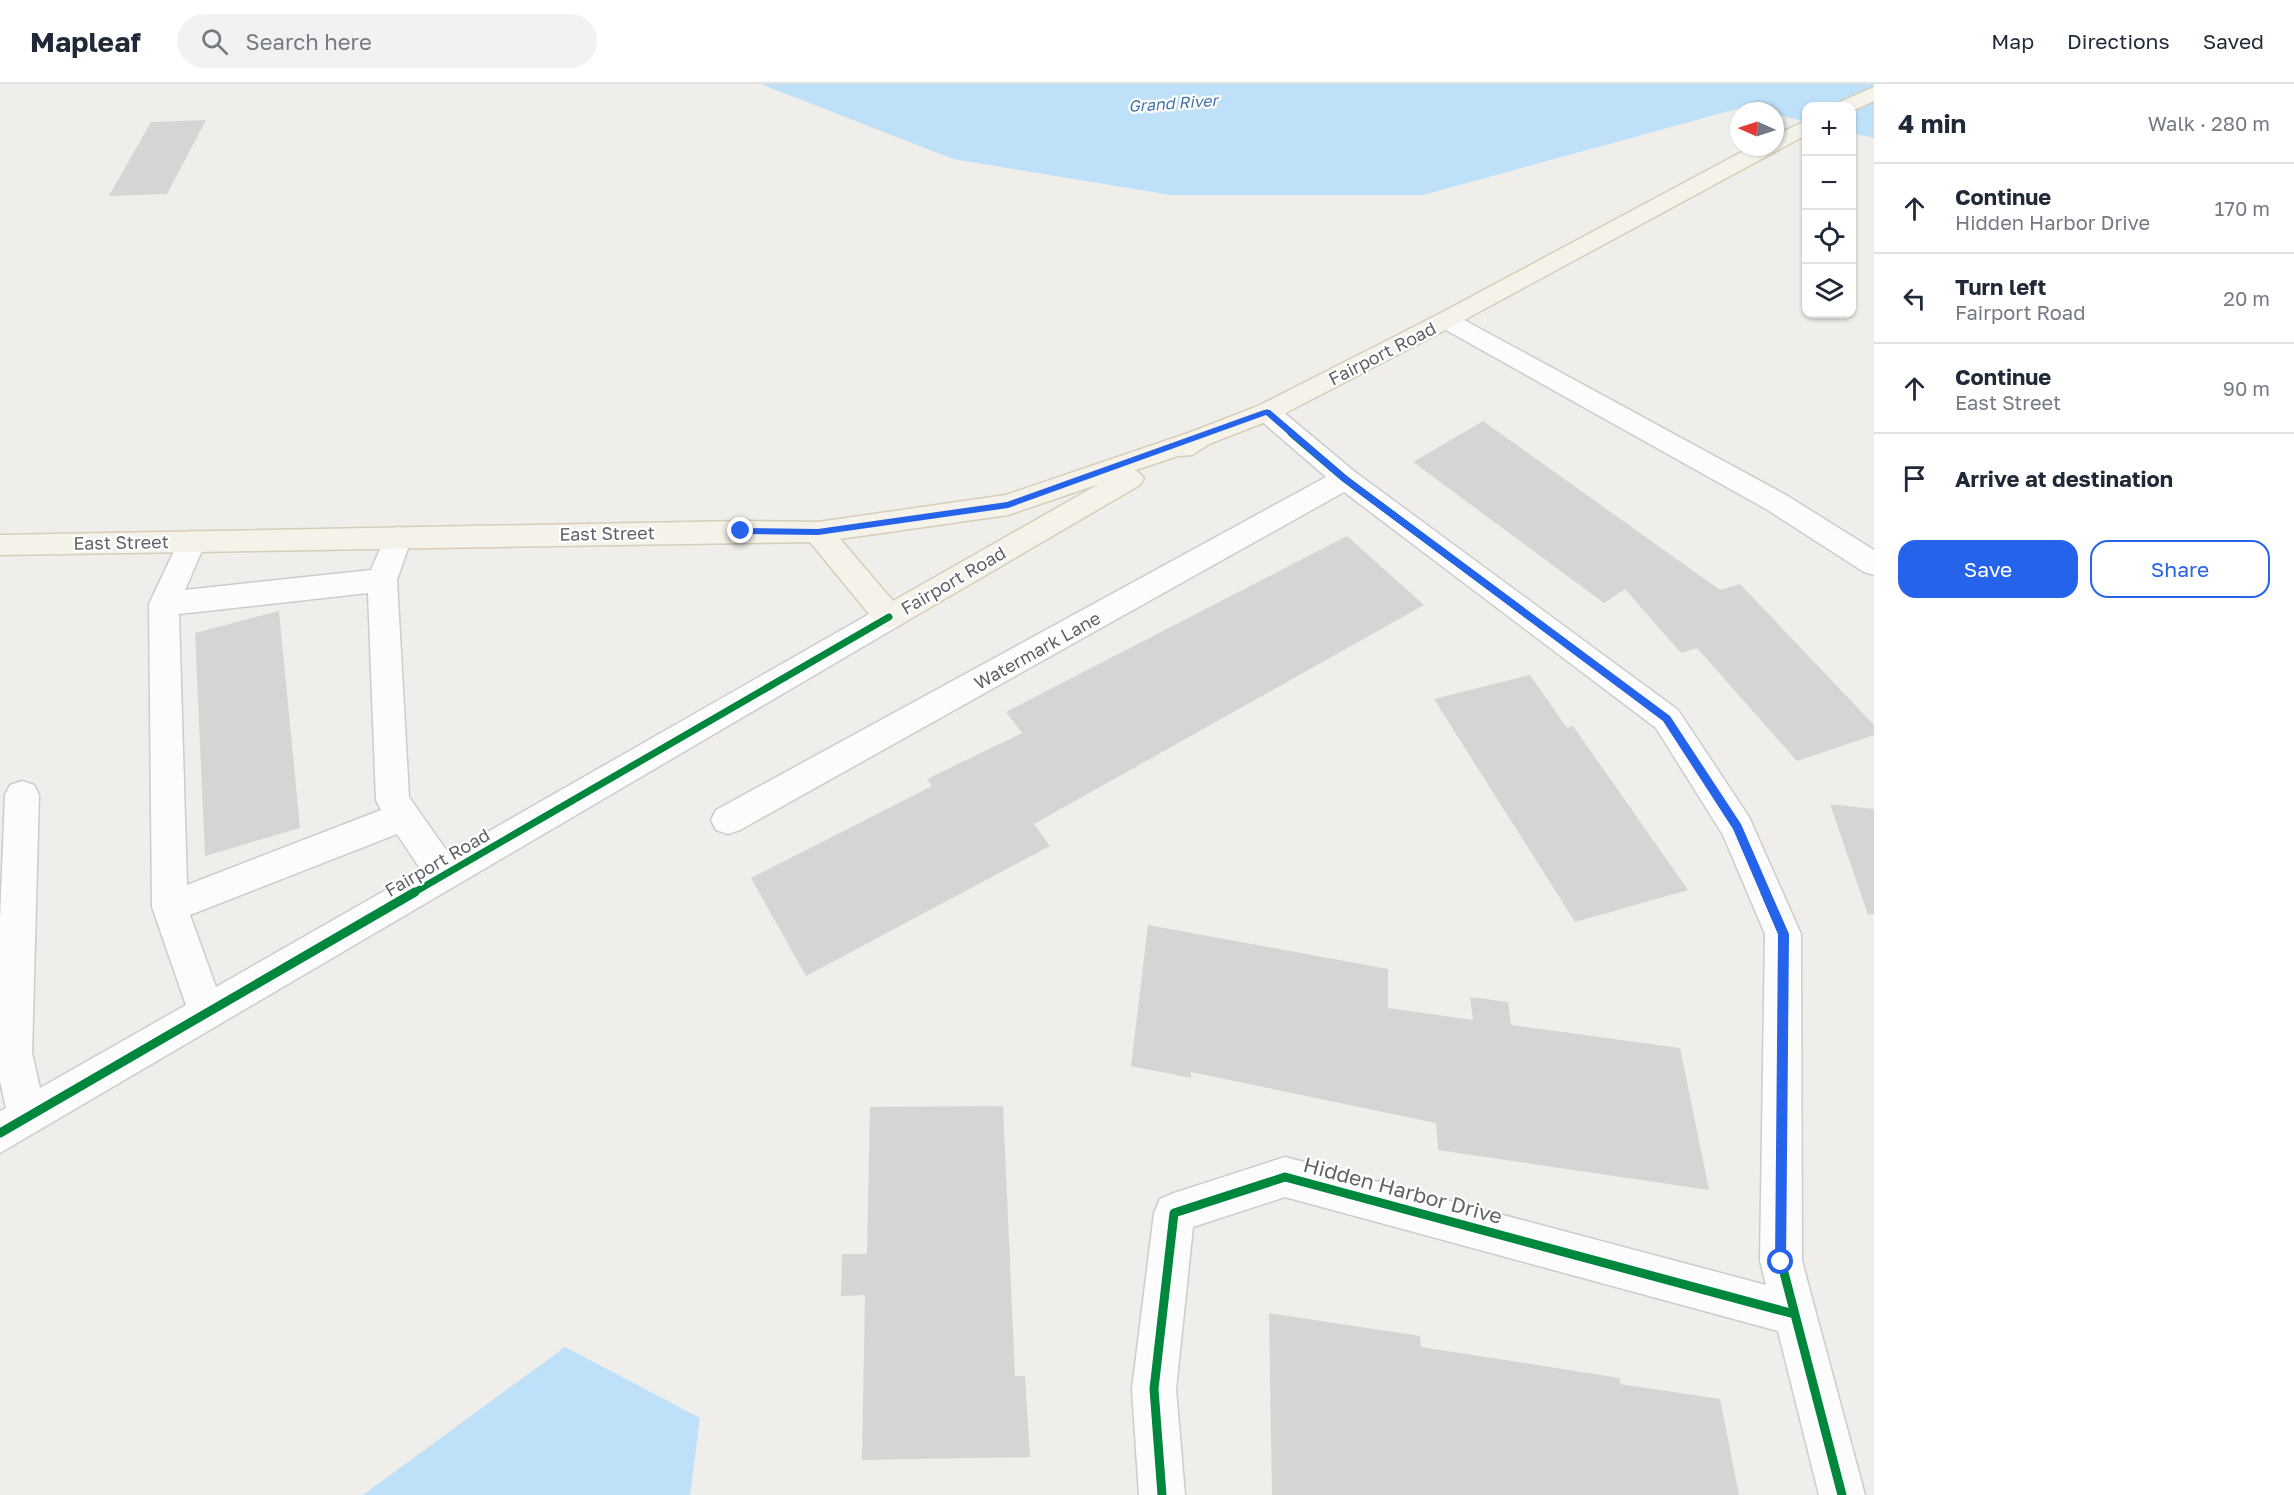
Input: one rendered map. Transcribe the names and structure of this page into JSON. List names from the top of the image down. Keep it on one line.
{"streets":{"main road":["Fairport Road","East Street"],"street":["Watermark Lane","Hidden Harbor Drive"]},"crossings":[["Fairport Road","East Street"]],"water":["Grand River"],"north":"left","page":{"header":"Mapleaf","search":"Search here","nav":["Map","Directions","Saved"],"heading":["4 min","Walk · 280 m"],"map_buttons":["+","−"],"list":[["Continue","Hidden Harbor Drive","170 m"],["Turn left","Fairport Road","20 m"],["Continue","East Street","90 m"],"Arrive at destination"],"buttons":["Save","Share"]}}
